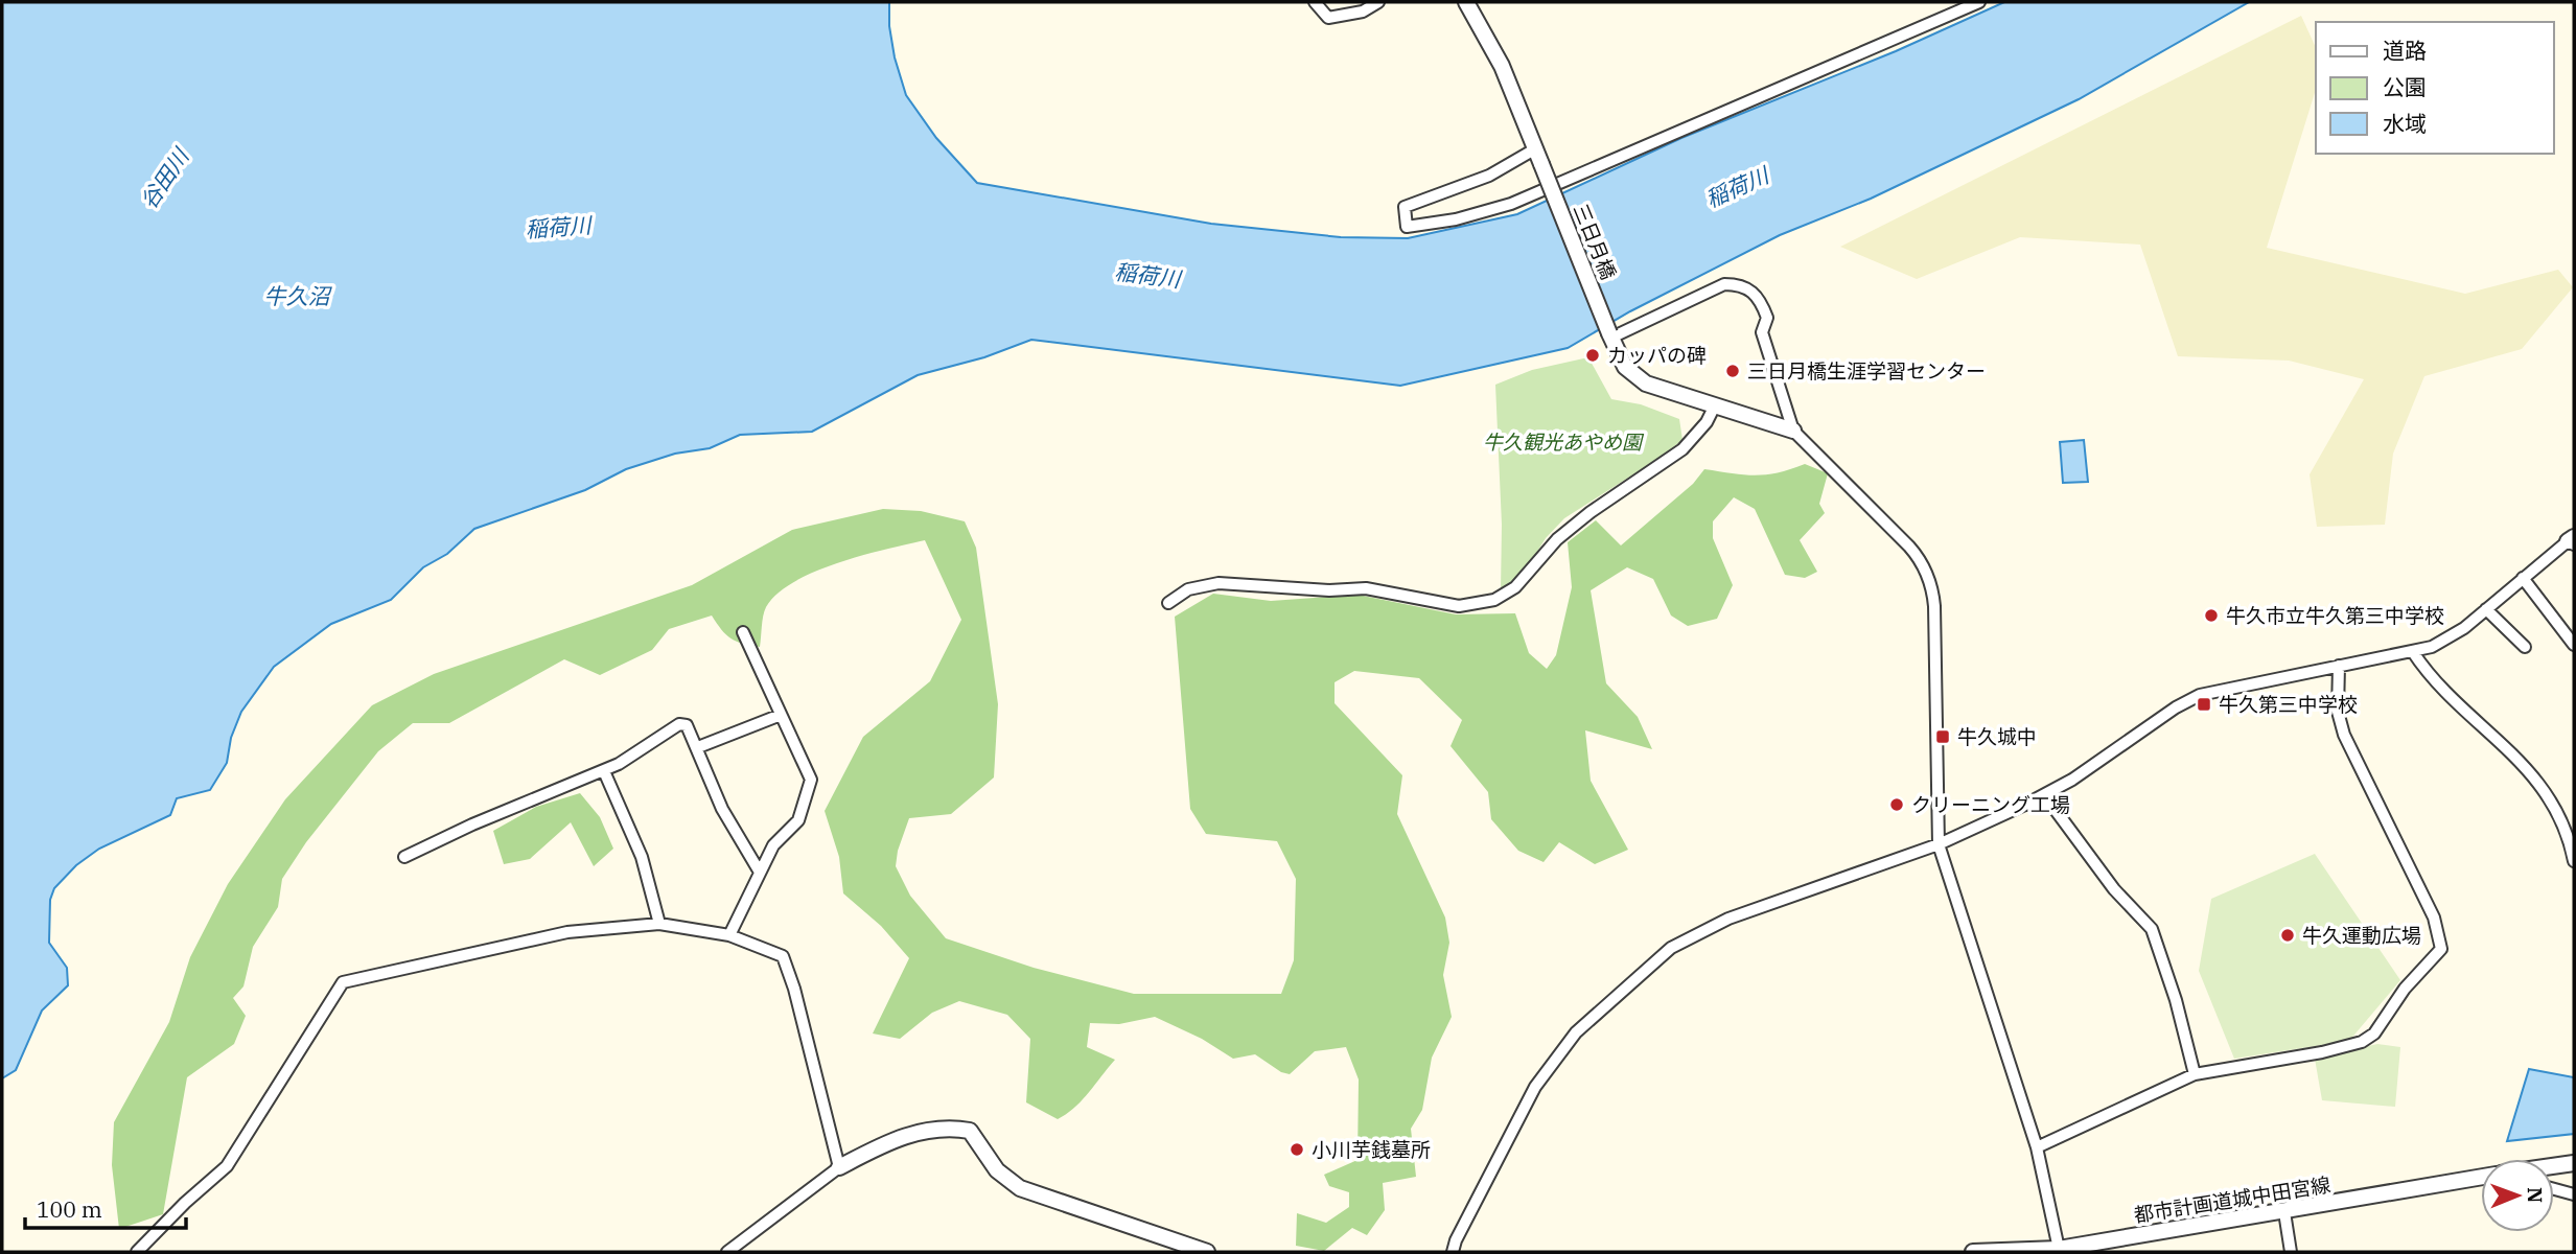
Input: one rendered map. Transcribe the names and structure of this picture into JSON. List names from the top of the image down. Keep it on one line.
{"streets":{"street":["三日月橋","都市計画道城中田宮線"]},"water":["谷田川","稲荷川","牛久沼"],"parks":["牛久観光あやめ園"],"places":{"other":["カッパの碑","三日月橋生涯学習センター","牛久市立牛久第三中学校","クリーニング工場","牛久運動広場","小川芋銭墓所"],"transit":["牛久第三中学校","牛久城中"]},"legend":["道路","公園","水域"],"scale_bar":"100 m","north":"right"}
